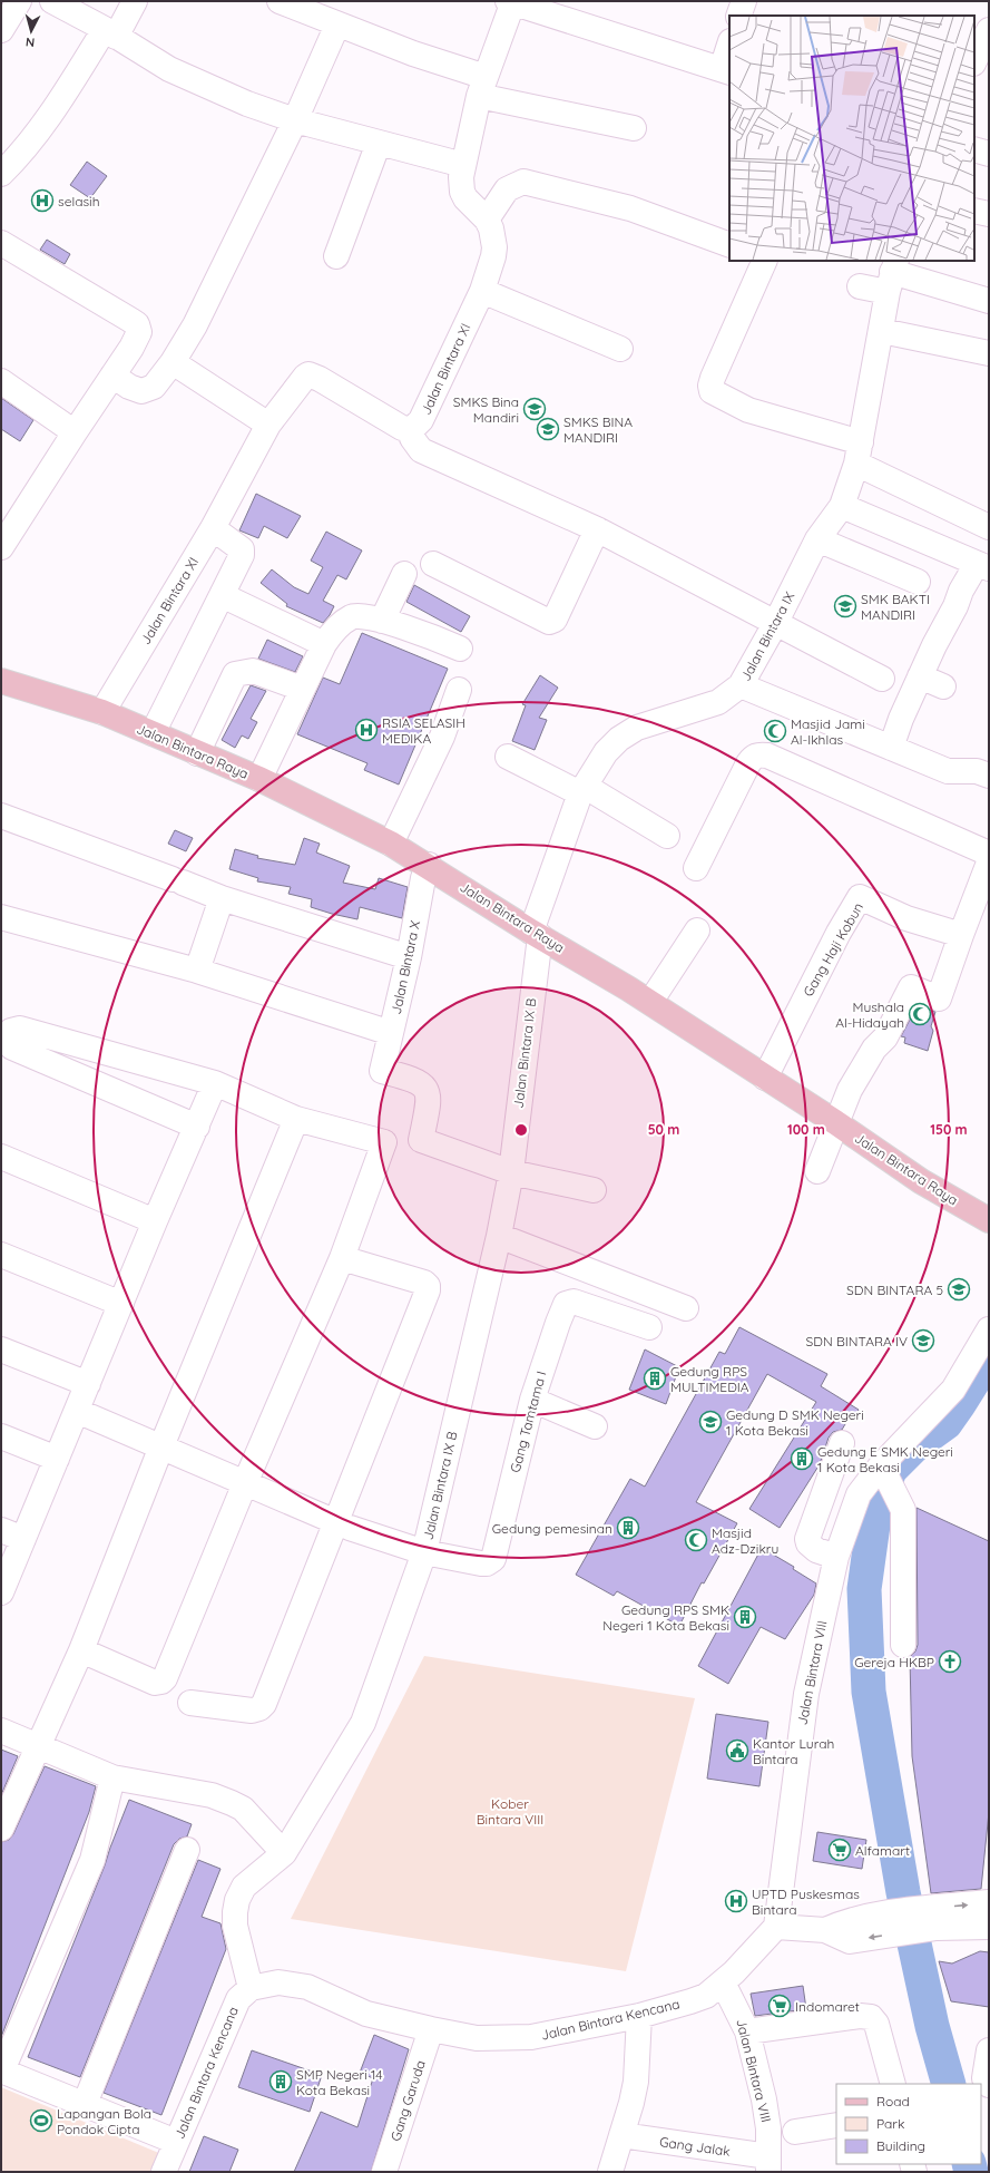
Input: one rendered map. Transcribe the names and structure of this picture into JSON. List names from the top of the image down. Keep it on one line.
{"streets":{"main road":["Jalan Bintara Raya"],"street":["Jalan Bintara XI","Jalan Bintara IX","Gang Haji Kobun","Jalan Bintara X","Jalan Bintara IX B","Gang Tamtama I","Jalan Bintara VIII","Jalan Bintara Kencana","Gang Garuda","Gang Jalak"]},"crossings":[["Jalan Bintara XI","Jalan Bintara Raya"],["Jalan Bintara IX","Jalan Bintara Raya"],["Jalan Bintara IX","Jalan Bintara IX B"],["Jalan Bintara Raya","Gang Haji Kobun"],["Jalan Bintara Raya","Jalan Bintara X"],["Jalan Bintara Raya","Jalan Bintara IX B"],["Jalan Bintara X","Jalan Bintara IX B"],["Jalan Bintara IX B","Gang Tamtama I"],["Jalan Bintara IX B","Jalan Bintara Kencana"],["Jalan Bintara VIII","Jalan Bintara Kencana"],["Jalan Bintara VIII","Gang Jalak"],["Jalan Bintara Kencana","Gang Garuda"]],"parks":["Kober Bintara VIII"],"places":{"hospital":["selasih","RSIA SELASIH MEDIKA","UPTD Puskesmas Bintara"],"school or university":["SMKS Bina Mandiri","SMKS BINA MANDIRI","SMK BAKTI MANDIRI","SDN BINTARA 5","SDN BINTARA IV","Gedung D SMK Negeri 1 Kota Bekasi"],"mosque":["Masjid Jami Al-Ikhlas","Mushala Al-Hidayah","Masjid Adz-Dzikru"],"building":["Gedung RPS MULTIMEDIA","Gedung E SMK Negeri 1 Kota Bekasi","Gedung pemesinan","Gedung RPS SMK Negeri 1 Kota Bekasi","SMP Negeri 14 Kota Bekasi"],"church":["Gereja HKBP"],"public building":["Kantor Lurah Bintara"],"supermarket":["Alfamart","Indomaret"],"sports":["Lapangan Bola Pondok Cipta"]},"legend":["Road","Park","Building"],"north":"bottom","rings":["50 m","100 m","150 m"]}
